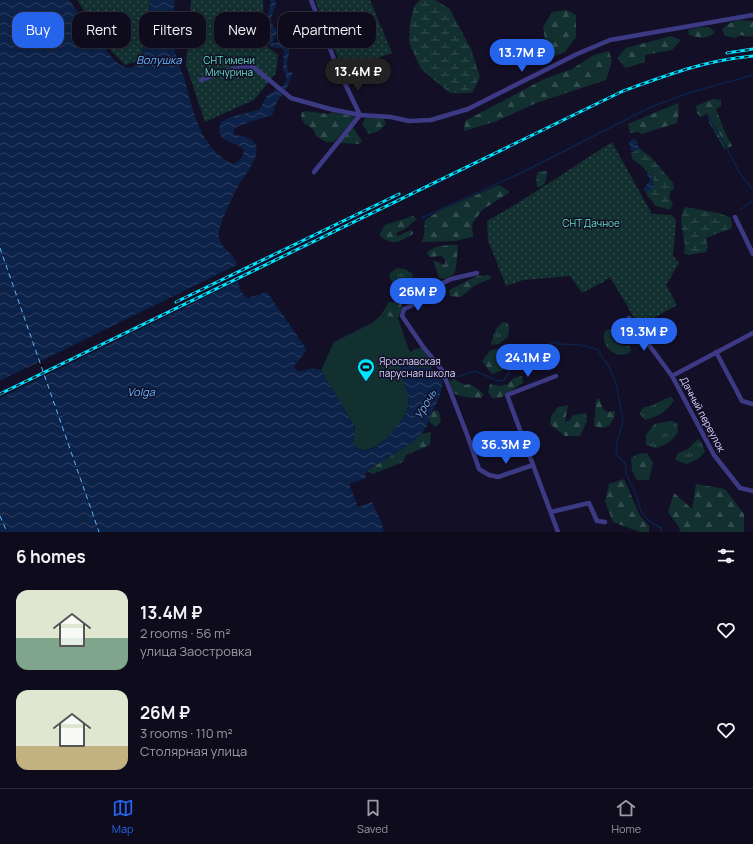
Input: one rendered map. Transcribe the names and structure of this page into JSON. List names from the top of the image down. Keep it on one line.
{"streets":{"street":["Дачный переулок"]},"water":["Волушка","Volga","Урочь"],"parks":["СНТ имени Мичурина","СНТ Дачное"],"places":{"sports":["Ярославская парусная школа"]},"page":{"chip":["Buy","Rent","Filters","New","Apartment"],"price":["13.7M ₽","13.4M ₽","26M ₽","19.3M ₽","24.1M ₽","36.3M ₽"],"heading":"6 homes","list":[{"name":"13.4M ₽","note":"2 rooms · 56 m² · улица Заостровка"},{"name":"26M ₽","note":"3 rooms · 110 m² · Столярная улица"}],"tabs":["Map","Saved","Home"]}}
